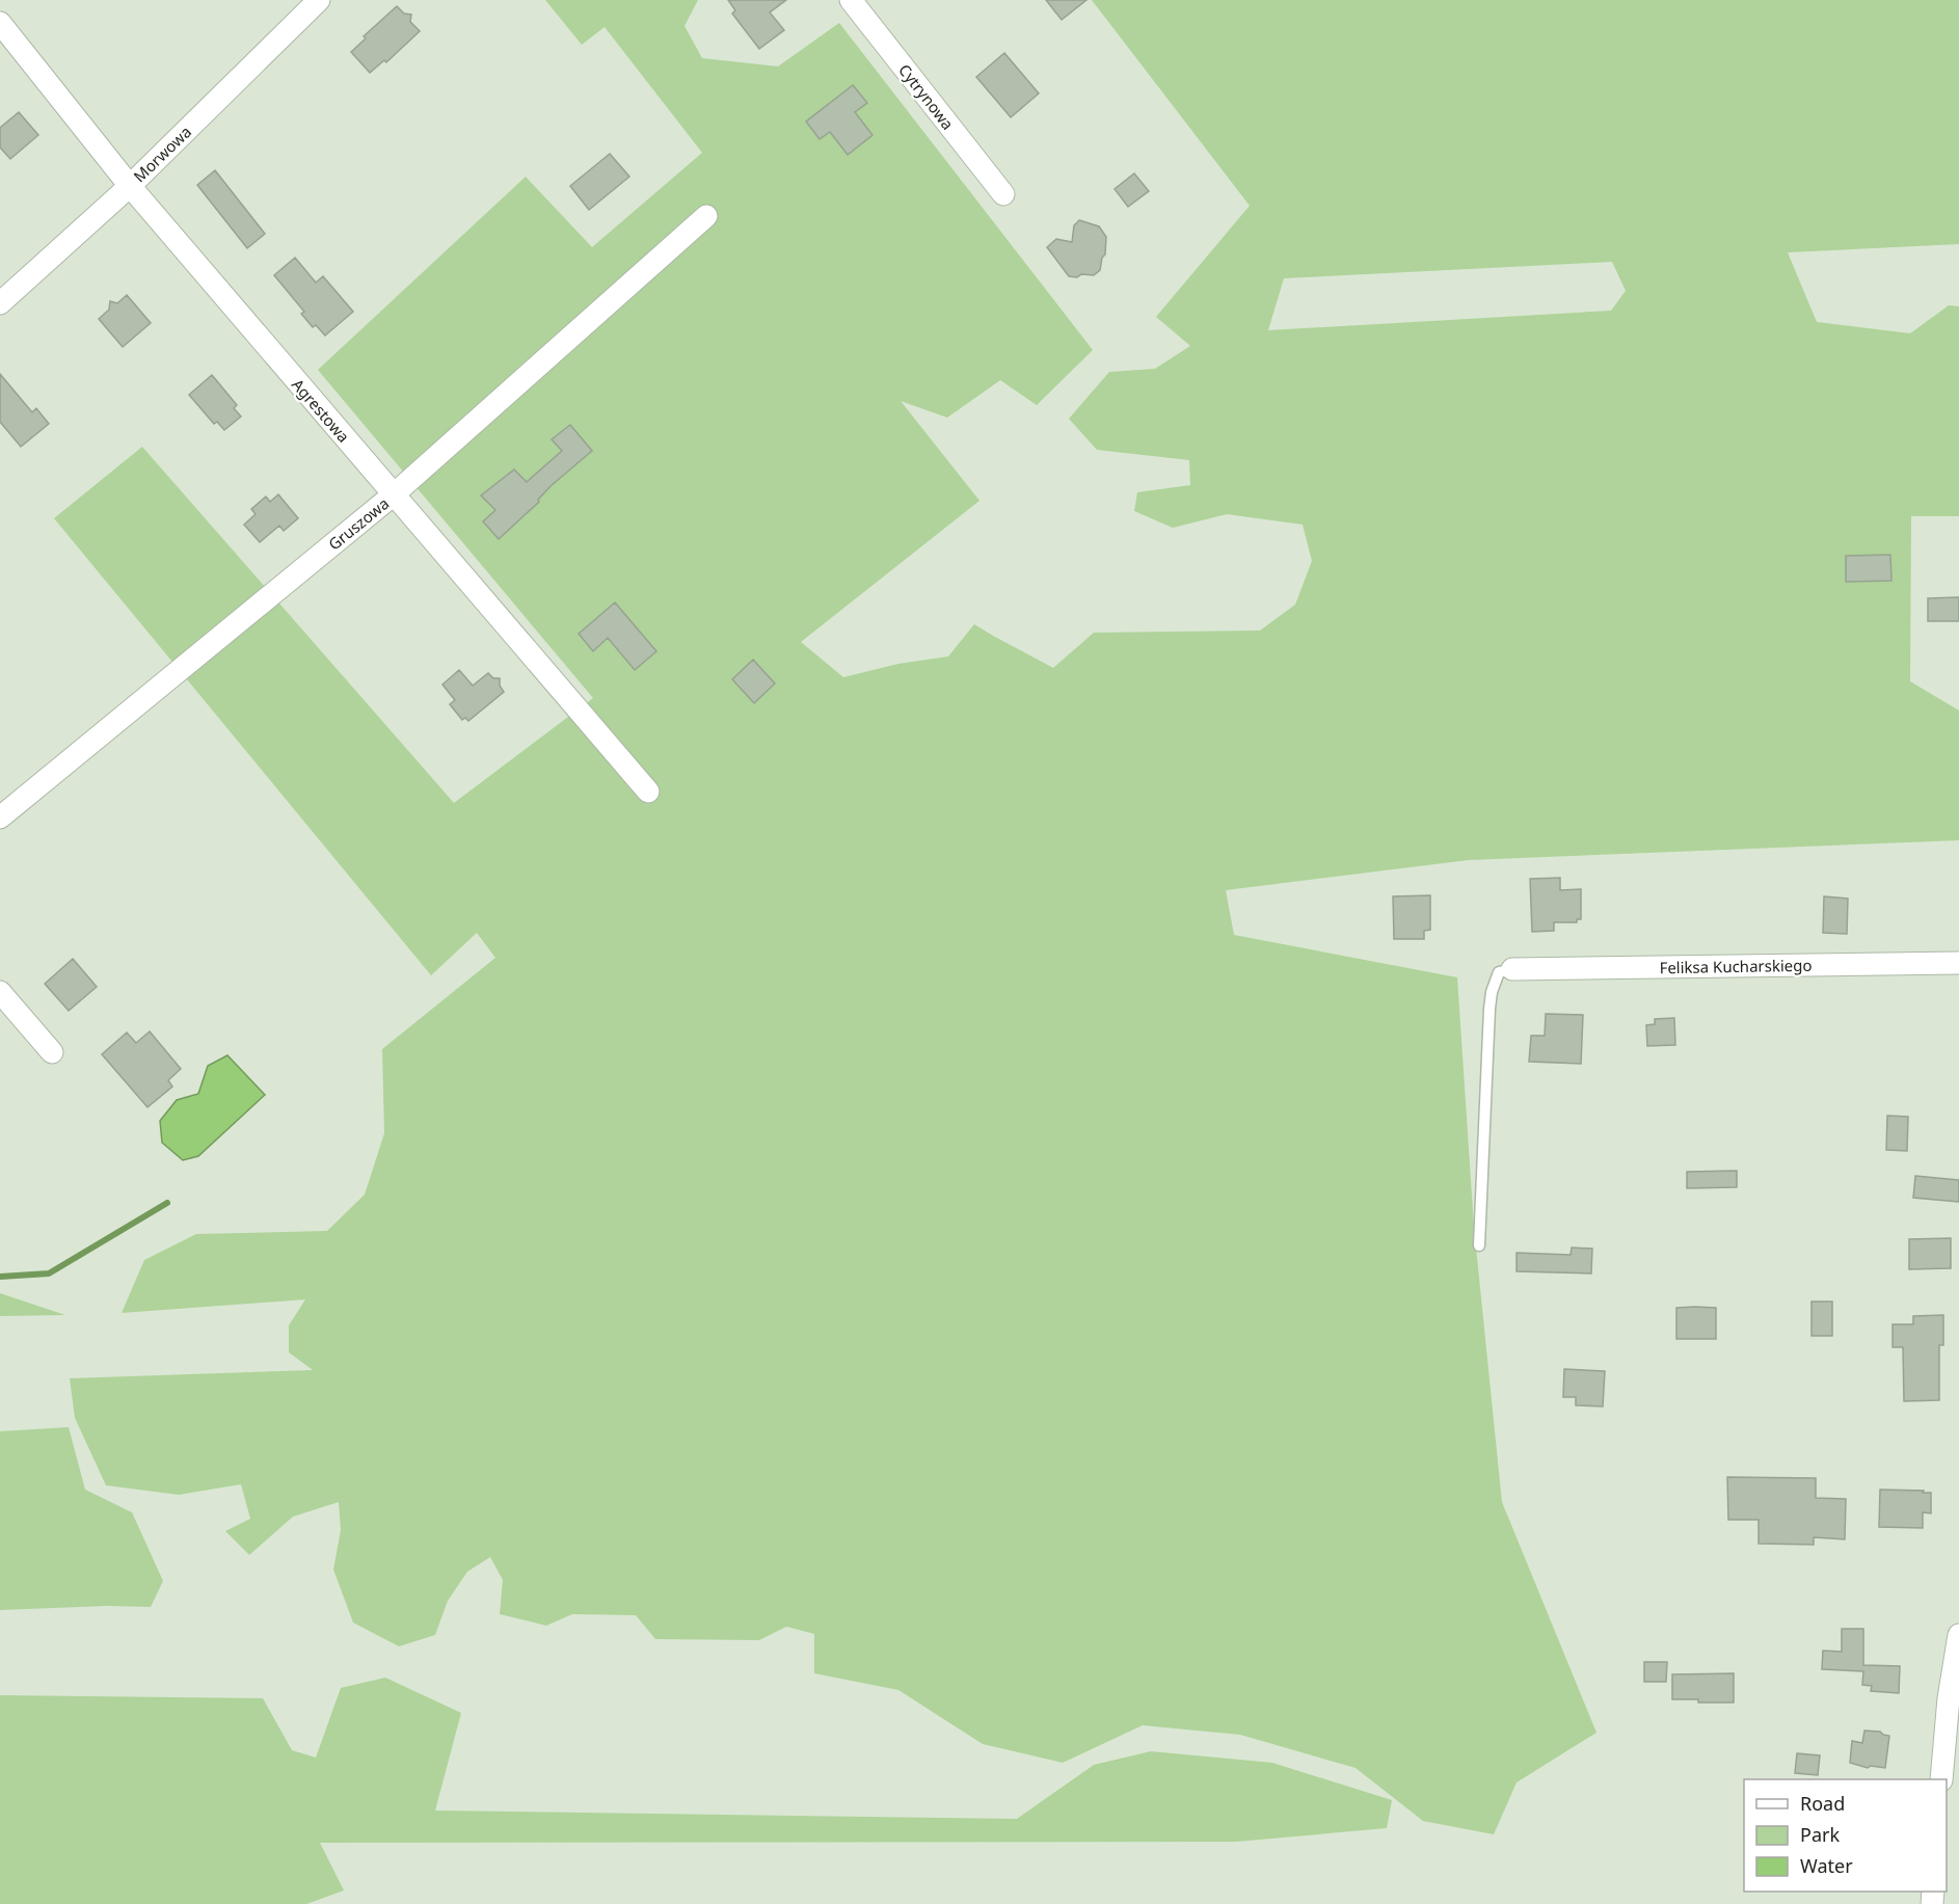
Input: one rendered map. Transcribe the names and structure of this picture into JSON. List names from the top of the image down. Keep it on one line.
{"streets":{"street":["Cytrynowa","Morwowa","Agrestowa","Gruszowa","Feliksa Kucharskiego"]},"crossings":[["Morwowa","Agrestowa"],["Agrestowa","Gruszowa"]],"legend":["Road","Park","Water"]}
